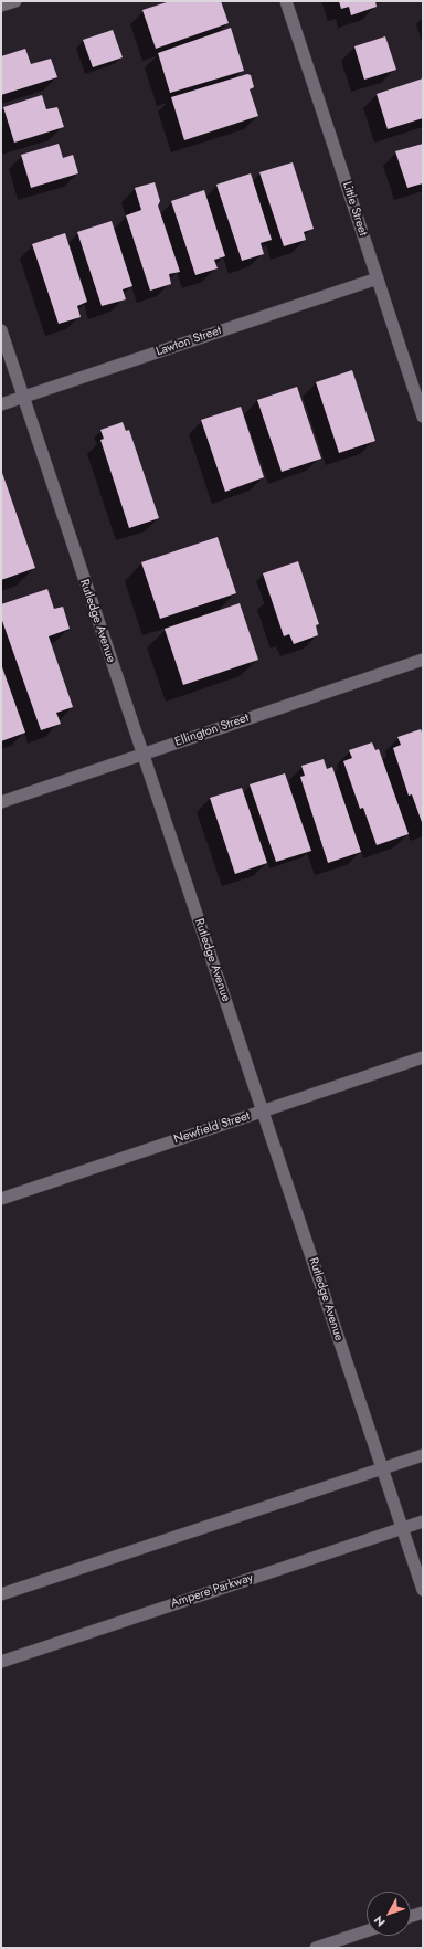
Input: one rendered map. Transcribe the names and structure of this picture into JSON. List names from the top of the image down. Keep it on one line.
{"streets":{"street":["Little Street","Lawton Street","Rutledge Avenue","Ellington Street","Newfield Street","Ampere Parkway"]},"crossings":[["Little Street","Lawton Street"],["Lawton Street","Rutledge Avenue"],["Rutledge Avenue","Ellington Street"],["Rutledge Avenue","Newfield Street"],["Rutledge Avenue","Ampere Parkway"]],"north":"bottom left"}
